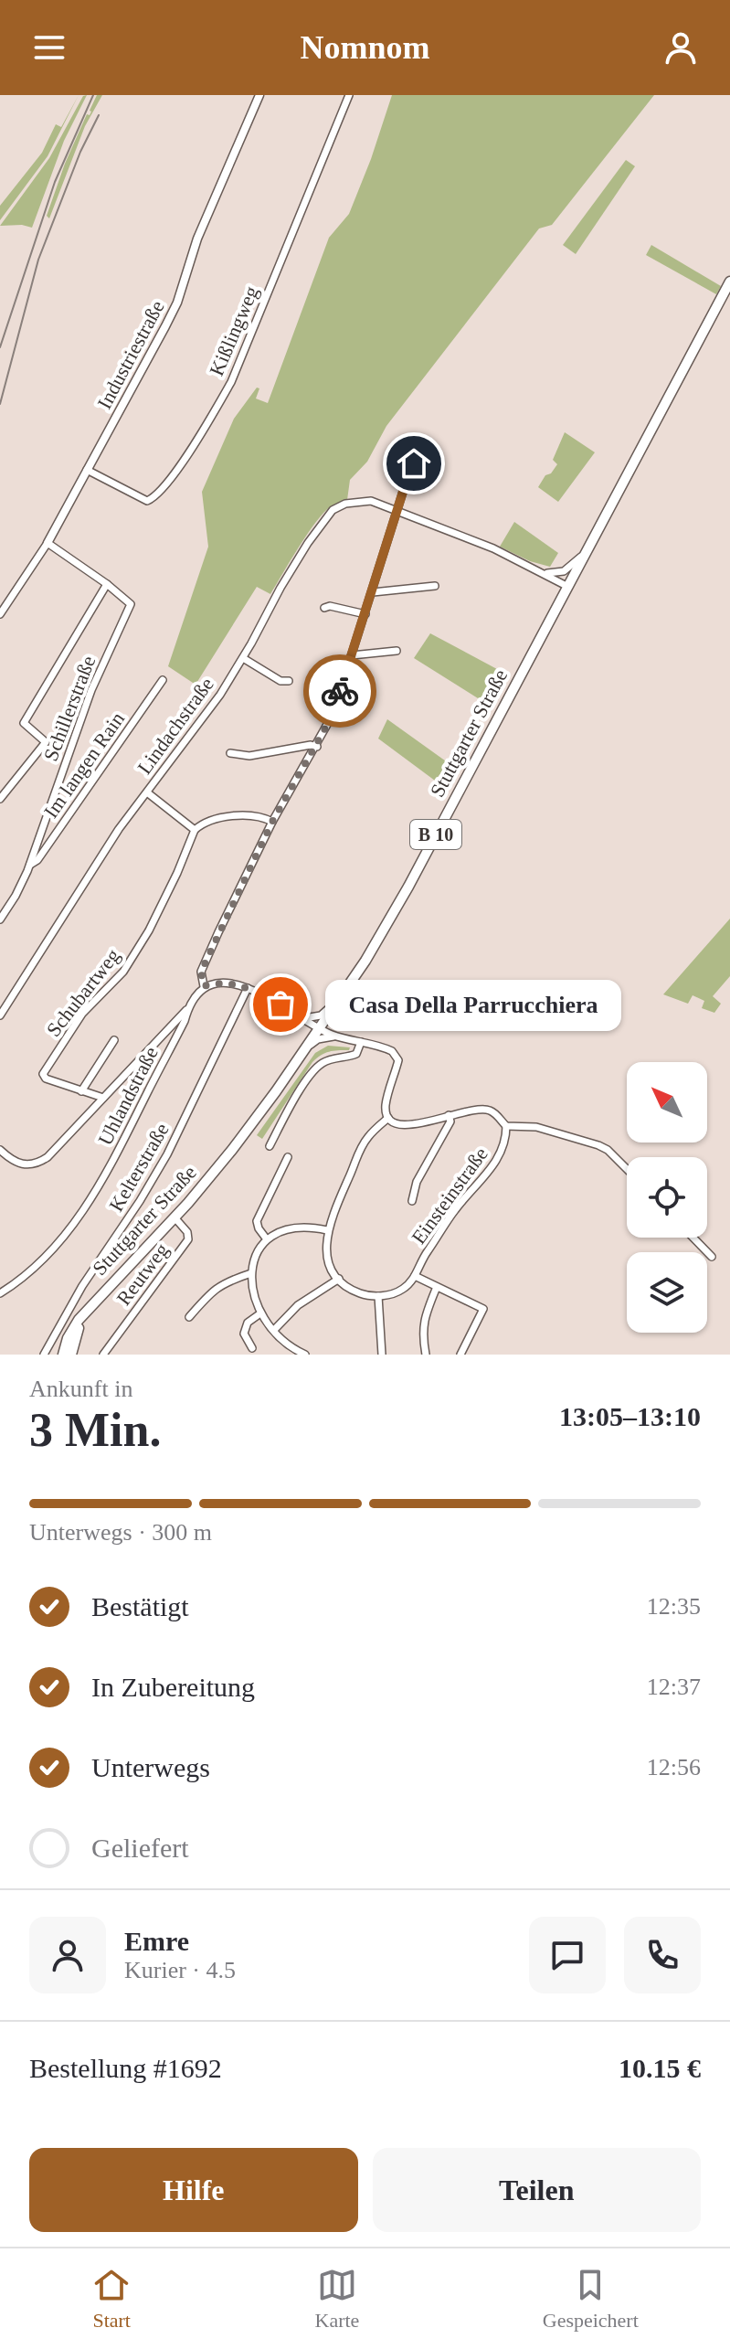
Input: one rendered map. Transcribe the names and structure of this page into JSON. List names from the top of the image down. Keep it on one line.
{"streets":{"main road":["Stuttgarter Straße","B 10"],"street":["Kißlingweg","Industriestraße","Schillerstraße","Lindachstraße","Im langen Rain","Schubartweg","Uhlandstraße","Kelterstraße","Einsteinstraße","Reutweg"]},"crossings":[["Kißlingweg","Industriestraße"],["Industriestraße","Schillerstraße"],["Schillerstraße","Im langen Rain"],["Lindachstraße","Stuttgarter Straße"],["Stuttgarter Straße","Reutweg"]],"places":["Casa Della Parrucchiera"],"north":"top left","page":{"header":"Nomnom","bubble":"Casa Della Parrucchiera","heading":["3 Min.","Ankunft in","13:05–13:10"],"panel":["Emre","Kurier · 4.5","Bestellung #1692","10.15 €"],"bar":"Unterwegs · 300 m","list":[["Bestätigt","12:35"],["In Zubereitung","12:37"],["Unterwegs","12:56"],"Geliefert"],"buttons":["Hilfe","Teilen"],"tabs":["Start","Karte","Gespeichert"]}}
